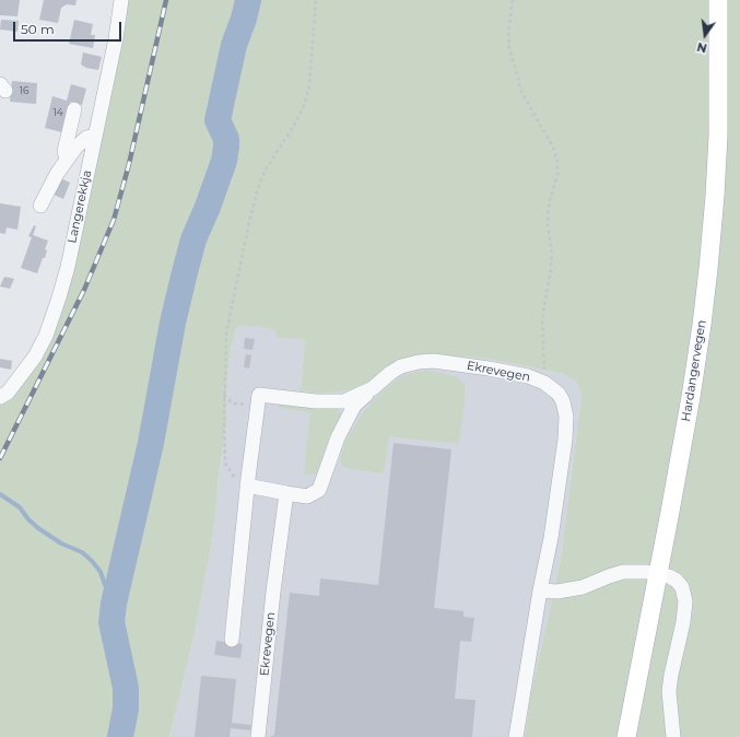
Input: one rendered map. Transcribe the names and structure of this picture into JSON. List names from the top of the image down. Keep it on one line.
{"streets":{"main road":["Hardangervegen"],"street":["Langerekkja","Ekrevegen"]},"house_numbers":["16","14"],"scale_bar":"50 m","north":"bottom"}
